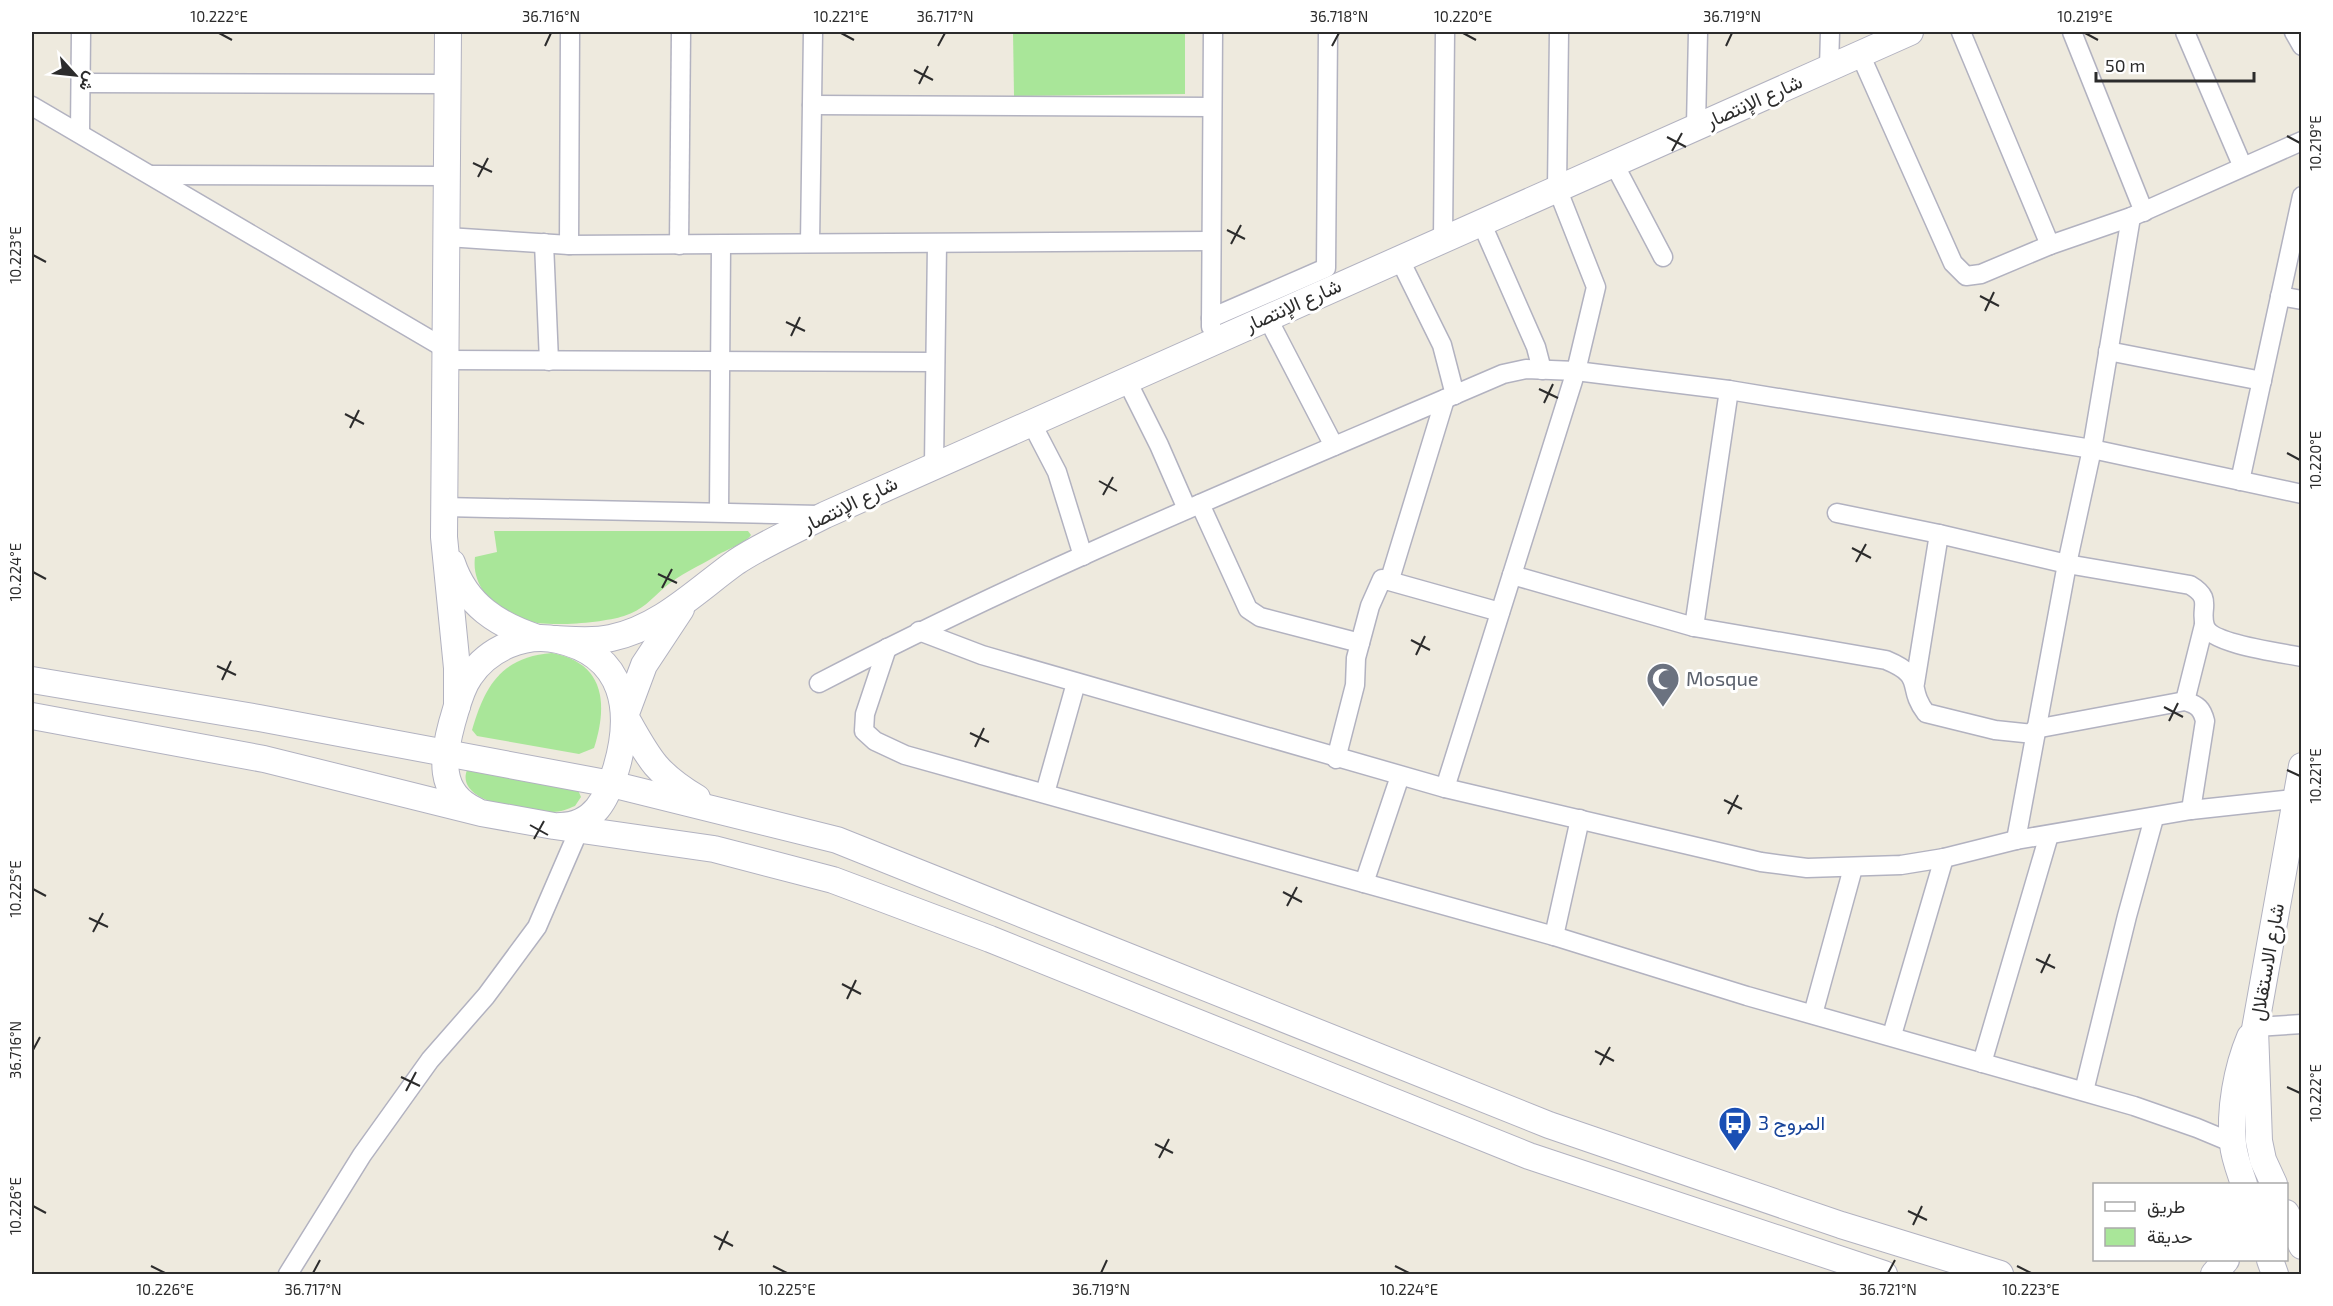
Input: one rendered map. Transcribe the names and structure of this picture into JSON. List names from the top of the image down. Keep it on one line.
{"streets":{"main road":["شارع الإنتصار","شارع الاستقلال"]},"places":{"mosque":["Mosque"],"bus stop":["المروج 3"]},"legend":["طريق","حديقة"],"scale_bar":"50 m","north":"bottom right","coordinates":["10.222°E","36.716°N","10.221°E","36.717°N","36.718°N","10.220°E","36.719°N","10.219°E","10.223°E","10.224°E","10.225°E","10.226°E","36.721°N"]}
